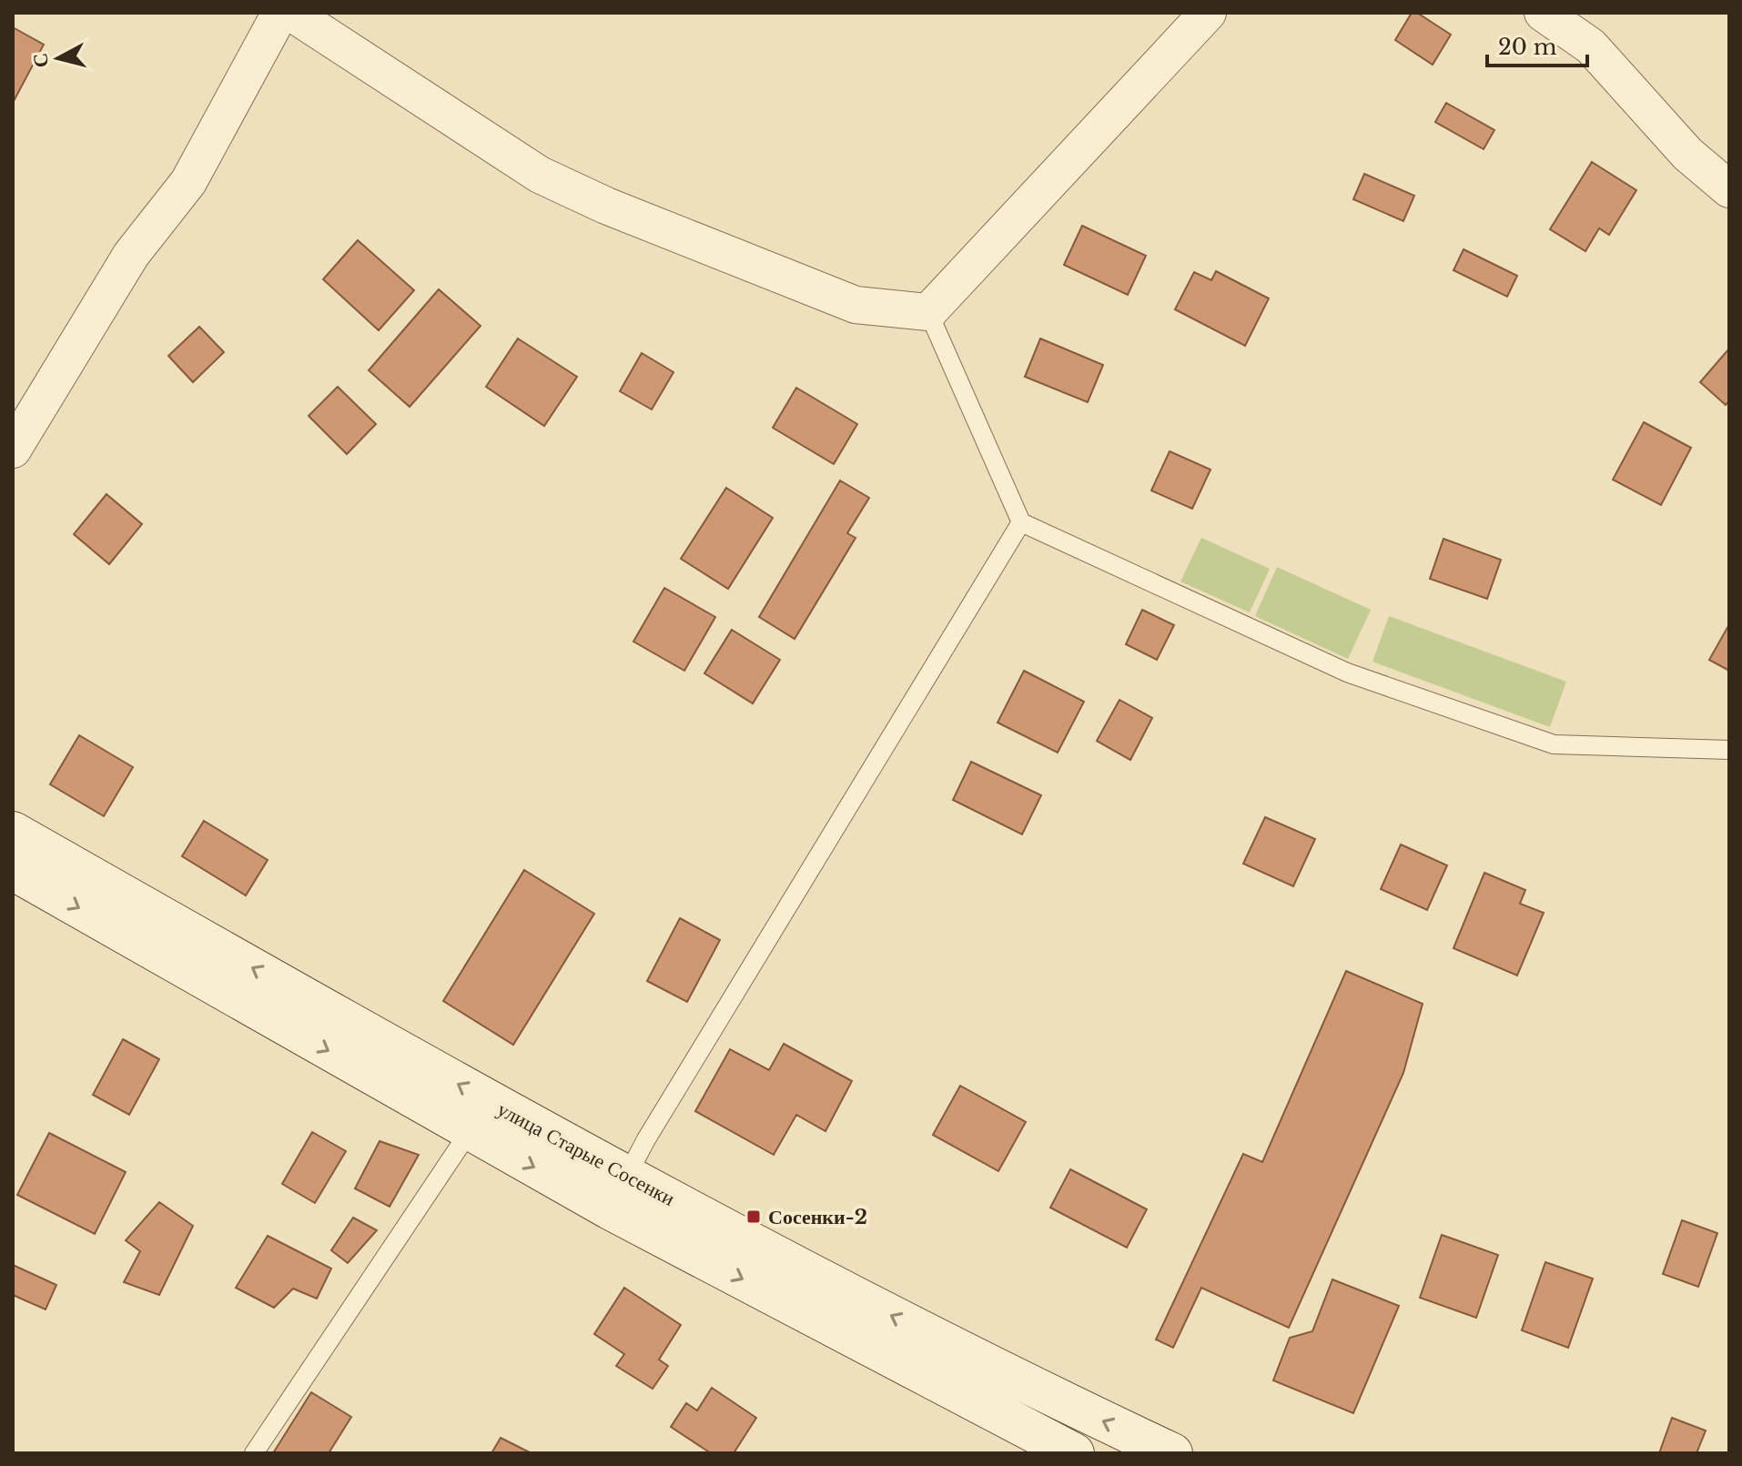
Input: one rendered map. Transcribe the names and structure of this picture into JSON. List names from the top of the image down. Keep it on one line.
{"streets":{"main road":["улица Старые Сосенки"]},"places":{"transit":["Сосенки-2"]},"scale_bar":"20 m","north":"left"}
